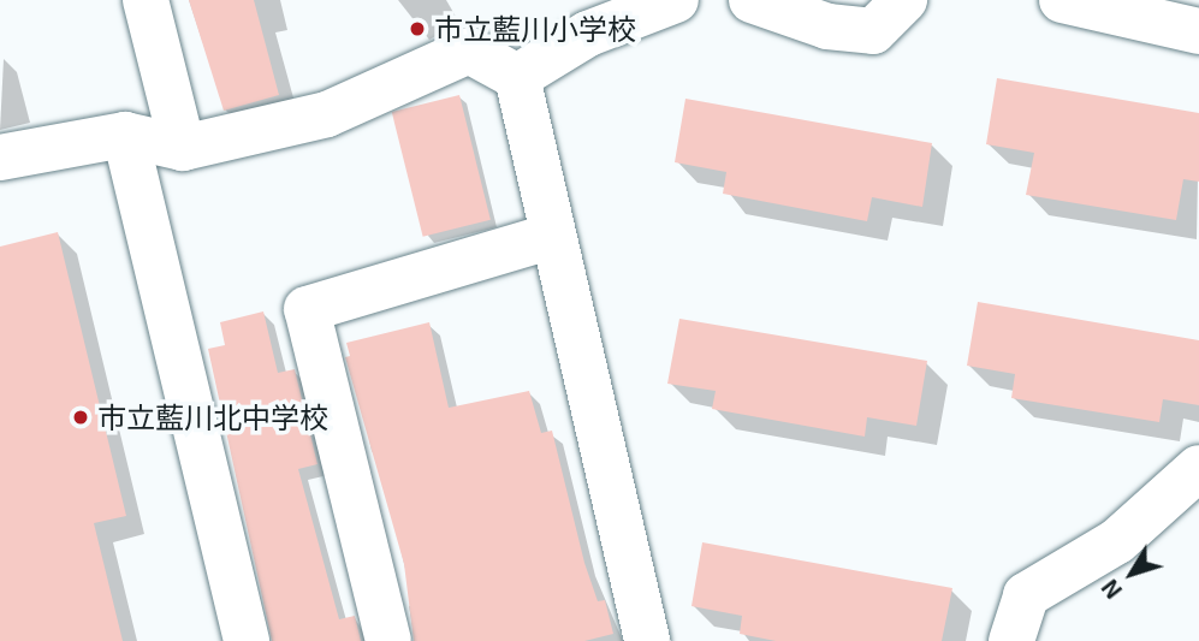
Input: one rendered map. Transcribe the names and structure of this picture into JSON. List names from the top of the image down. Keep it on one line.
{"places":["市立藍川小学校","市立藍川北中学校"],"north":"bottom left"}
